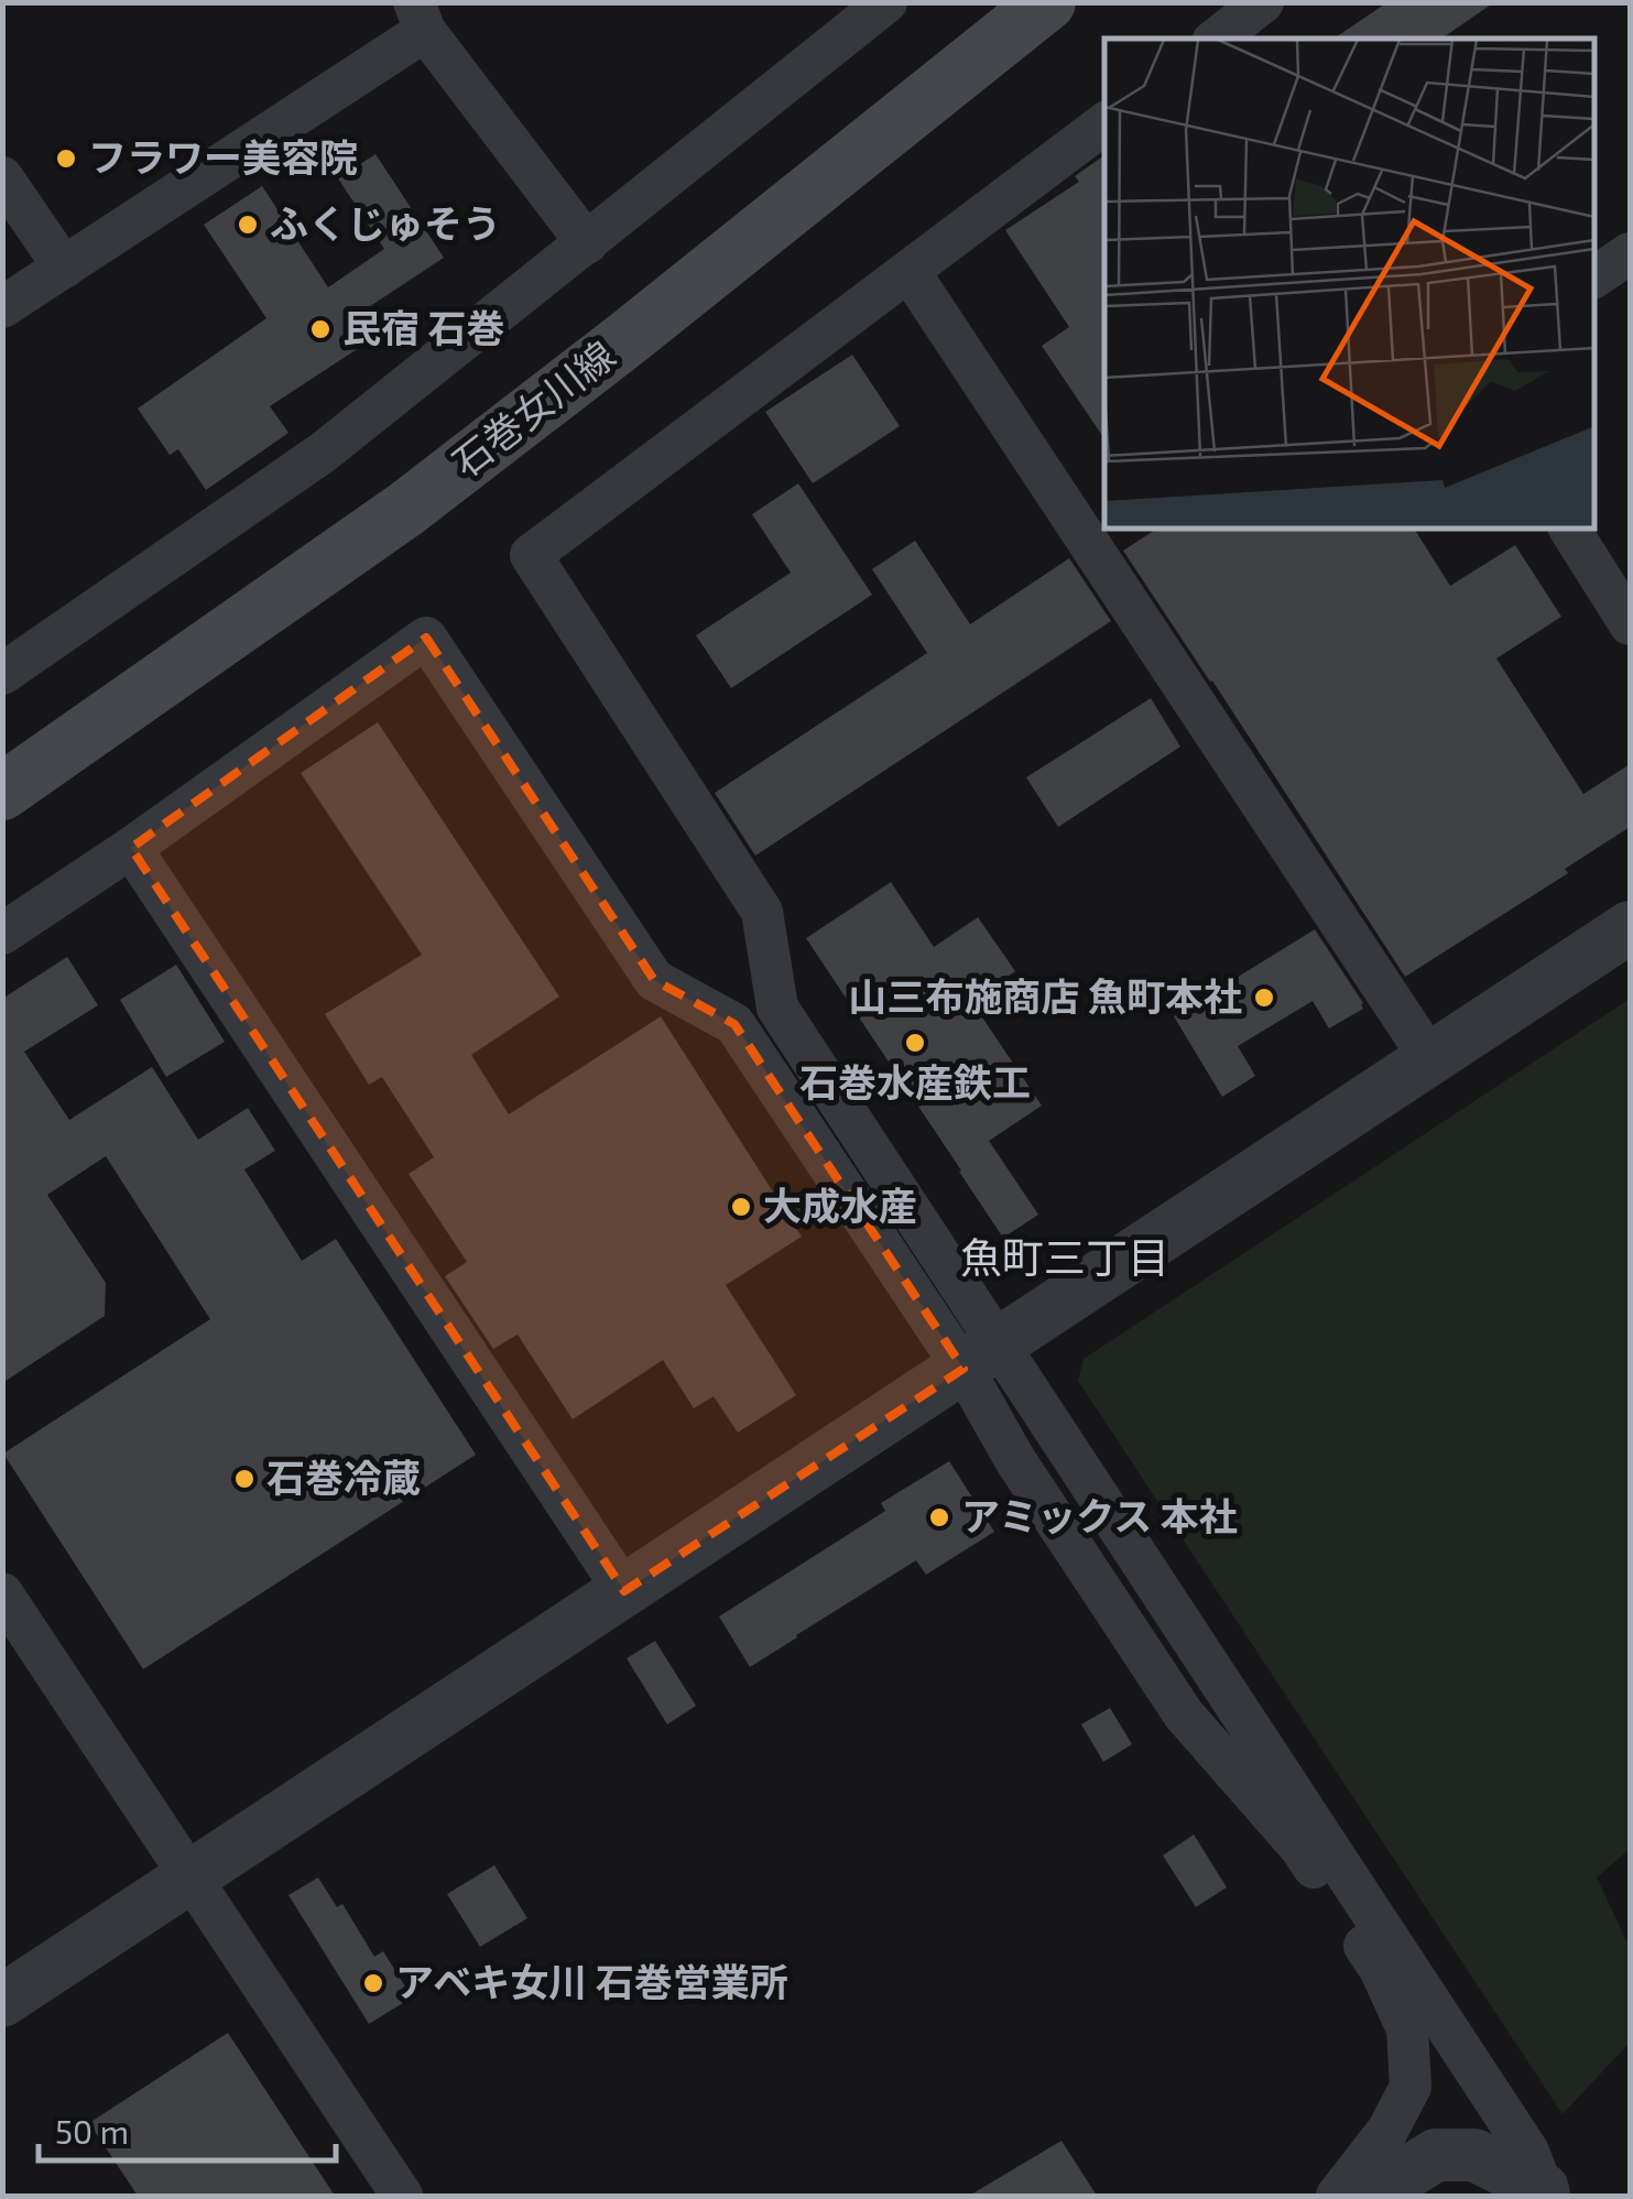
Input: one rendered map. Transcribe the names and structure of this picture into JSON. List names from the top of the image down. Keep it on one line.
{"streets":{"main road":["石巻女川線"]},"districts":["魚町三丁目"],"places":["フラワー美容院","ふくじゅそう","民宿 石巻","山三布施商店 魚町本社","石巻水産鉄工","大成水産","石巻冷蔵","アミックス 本社","アベキ女川 石巻営業所"],"scale_bar":"50 m"}
